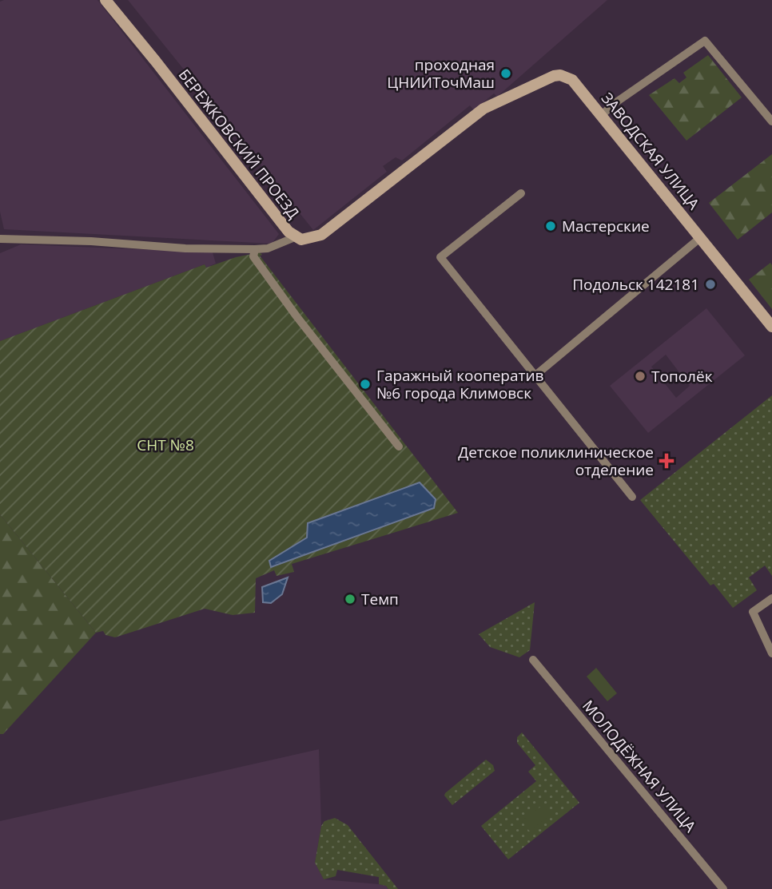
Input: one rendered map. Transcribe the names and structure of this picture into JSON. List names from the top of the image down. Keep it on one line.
{"streets":{"street":["БЕРЕЖКОВСКИЙ ПРОЕЗД","ЗАВОДСКАЯ УЛИЦА","МОЛОДЁЖНАЯ УЛИЦА"]},"crossings":[["БЕРЕЖКОВСКИЙ ПРОЕЗД","ЗАВОДСКАЯ УЛИЦА"]],"parks":["СНТ №8"],"places":{"other":["проходная ЦНИИТочМаш","Мастерские","Подольск 142181","Тополёк","Гаражный кооператив №6 города Климовск","Темп"],"health":["Детское поликлиническое отделение"]}}
